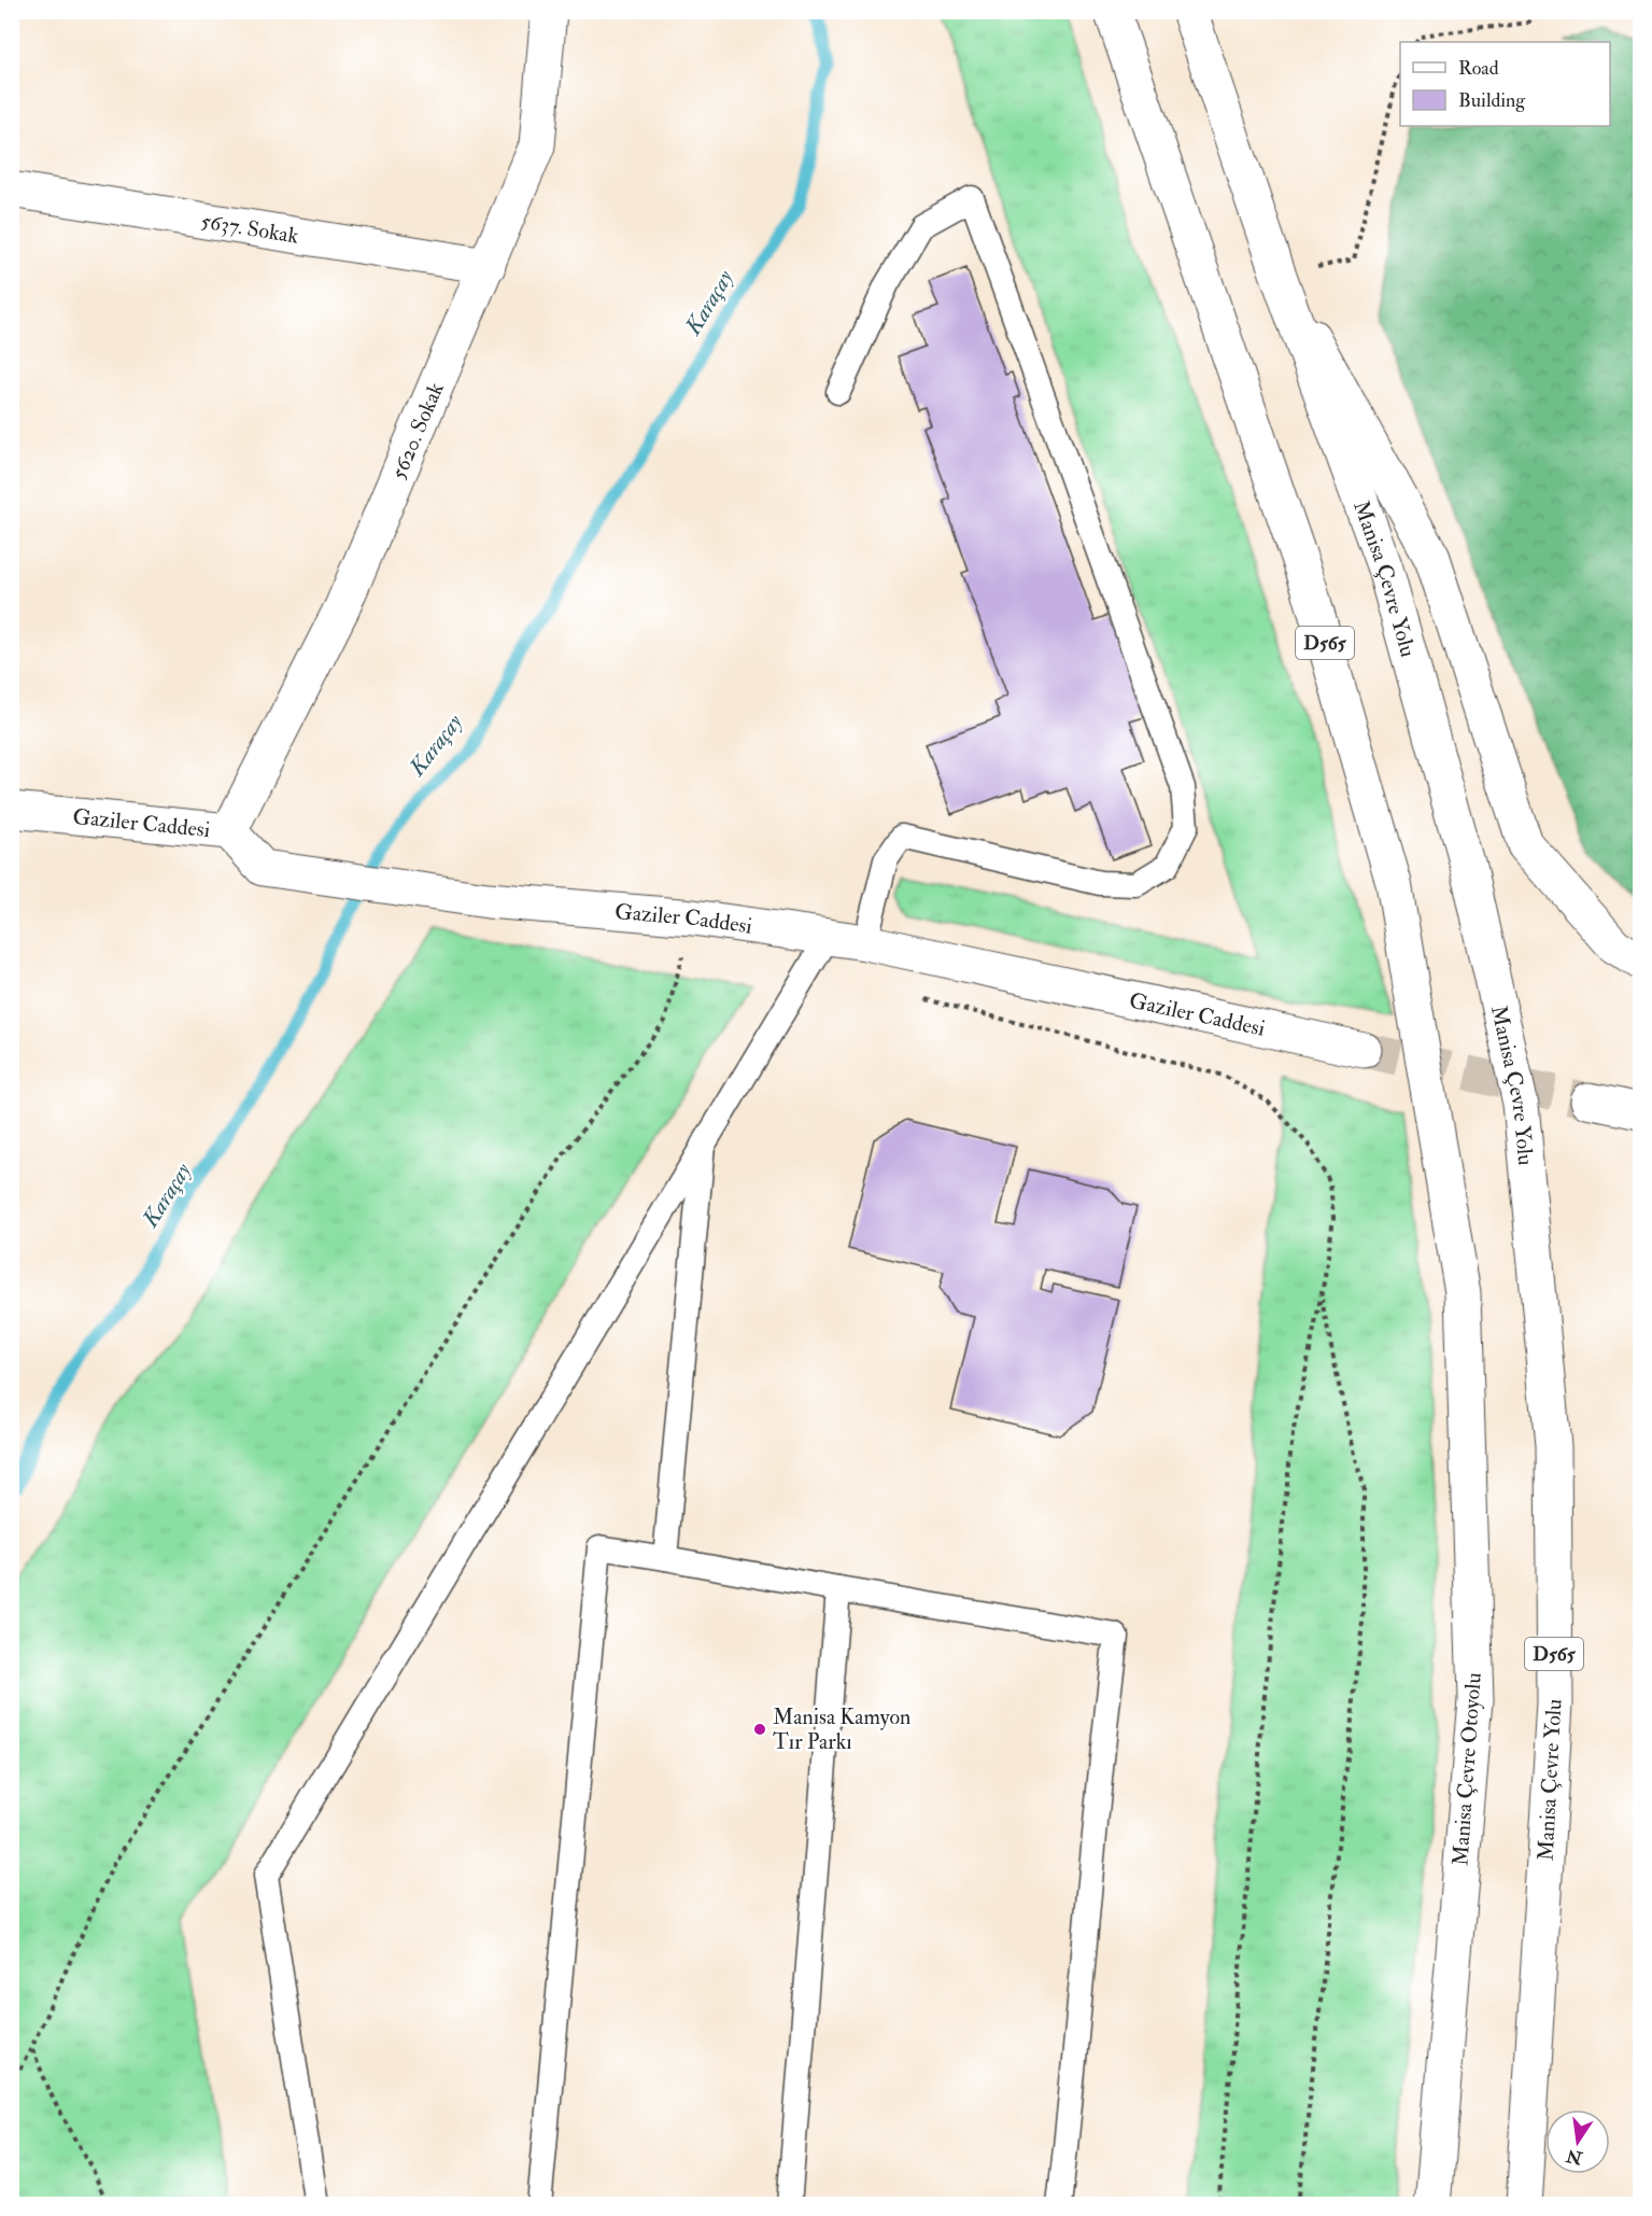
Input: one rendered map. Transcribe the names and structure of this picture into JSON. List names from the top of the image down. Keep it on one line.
{"streets":{"main road":["5637. Sokak","5620. Sokak","Manisa Çevre Yolu","D565","Gaziler Caddesi","Manisa Çevre Otoyolu"]},"crossings":[["5637. Sokak","5620. Sokak"],["5620. Sokak","Gaziler Caddesi"]],"water":["Karaçay"],"places":["Manisa Kamyon Tır Parkı"],"legend":["Road","Building"],"north":"bottom"}
